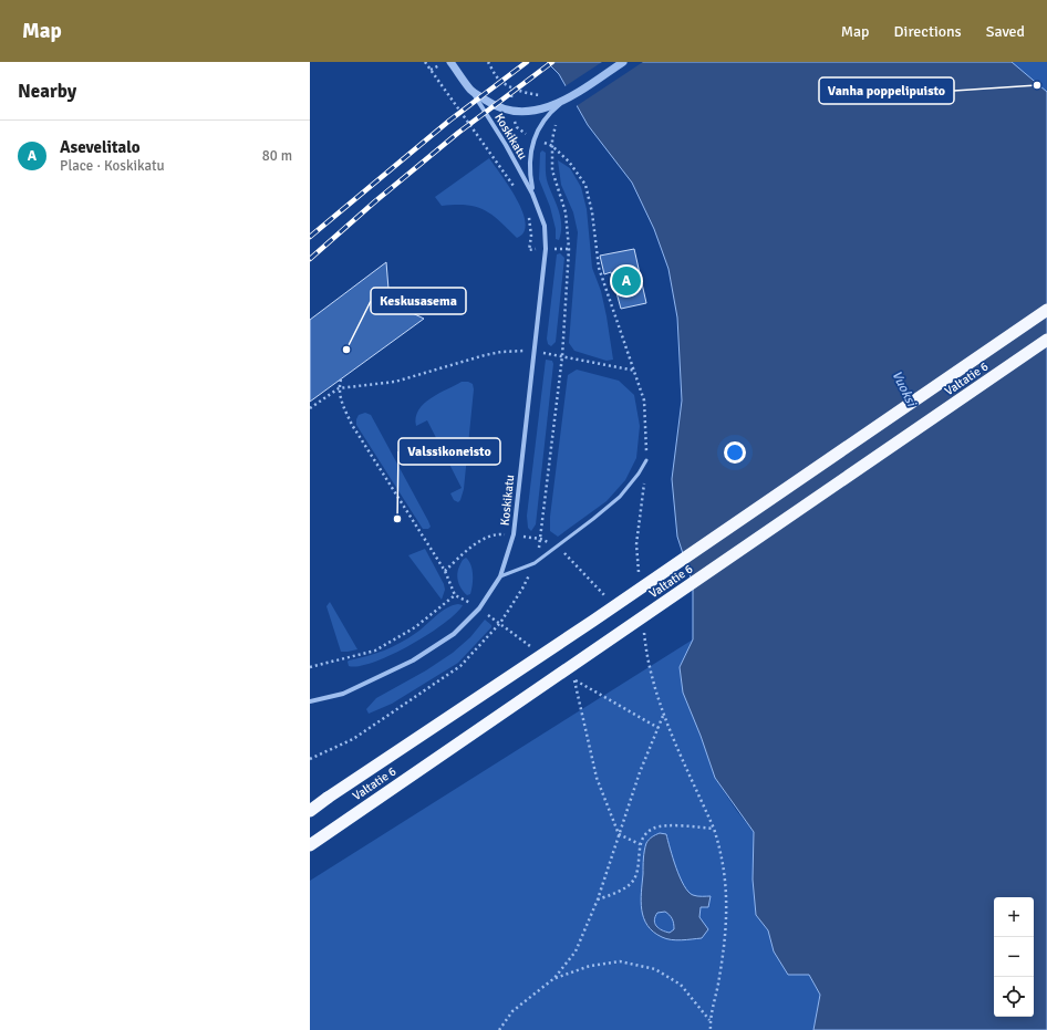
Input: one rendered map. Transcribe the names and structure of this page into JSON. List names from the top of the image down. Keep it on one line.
{"streets":{"highway":["Valtatie 6"],"street":["Koskikatu"]},"water":["Vuoksi"],"places":["Vanha poppelipuisto","Keskusasema","Valssikoneisto"],"page":{"header":"Map","nav":["Map","Directions","Saved"],"heading":"Nearby","list":[{"mark":"A","name":"Asevelitalo","note":"Place · Koskikatu","value":"80 m"}],"pins":"A","map_buttons":["+","−"]}}
